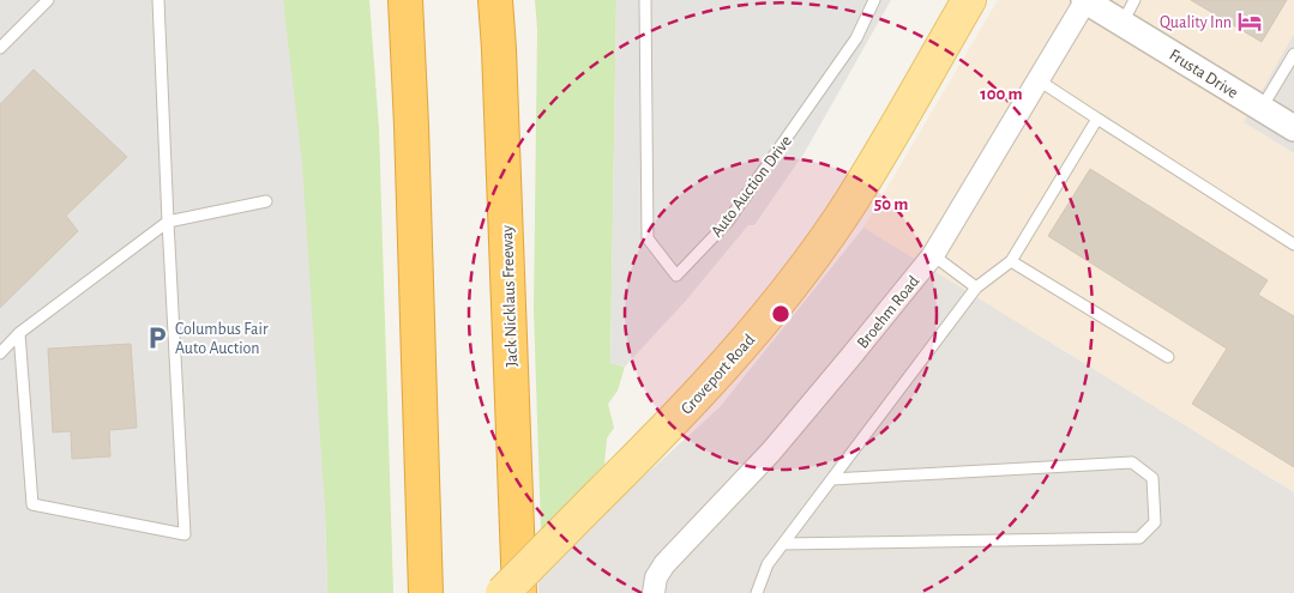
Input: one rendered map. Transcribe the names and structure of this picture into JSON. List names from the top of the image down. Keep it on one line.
{"streets":{"highway":["Jack Nicklaus Freeway"],"main road":["Groveport Road"],"street":["Frusta Drive","Broehm Road"],"lane":["Auto Auction Drive"]},"crossings":[["Frusta Drive","Broehm Road"]],"places":{"hotel":["Quality Inn"],"parking":["Columbus Fair Auto Auction"]},"rings":["100 m","50 m"]}
